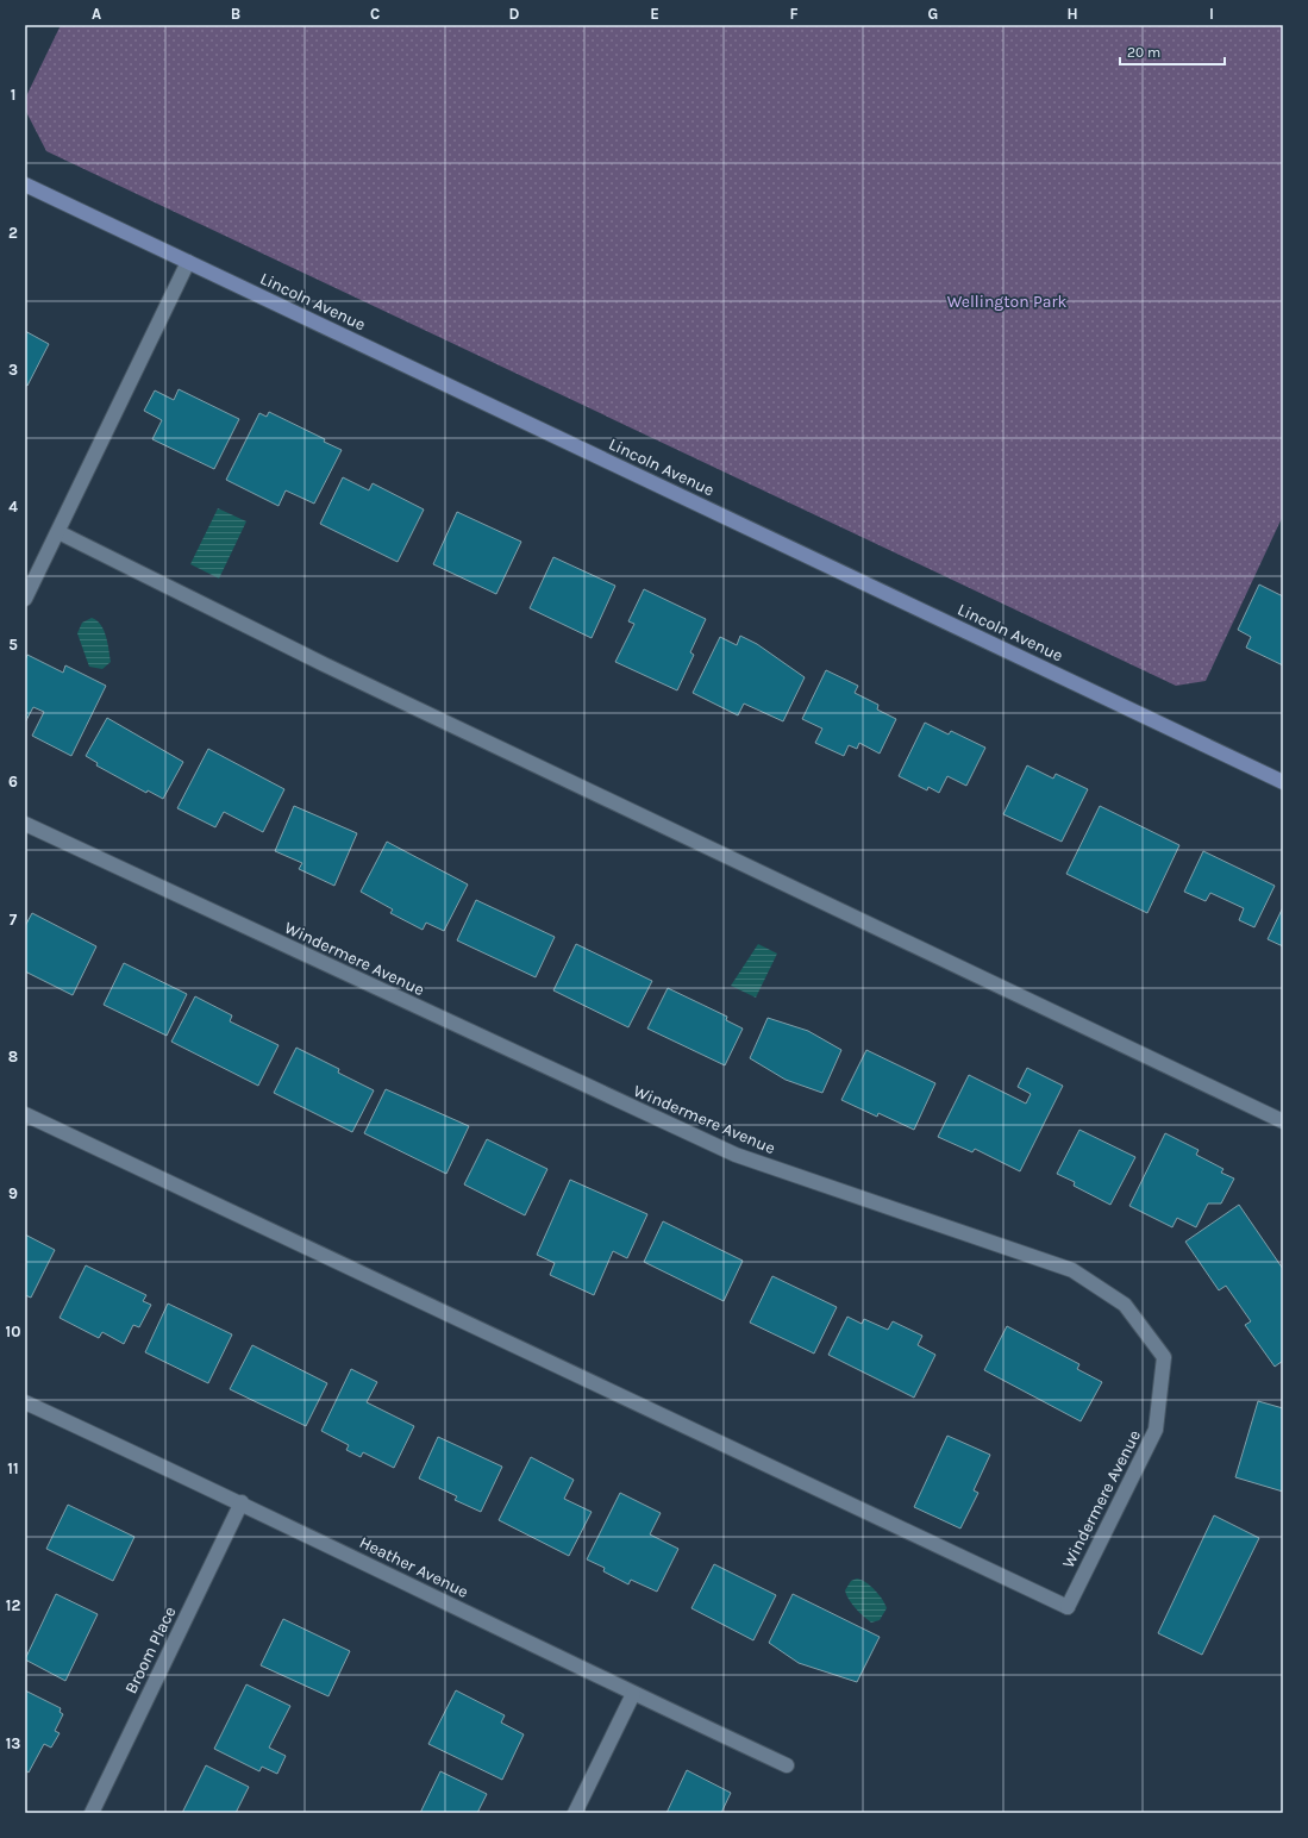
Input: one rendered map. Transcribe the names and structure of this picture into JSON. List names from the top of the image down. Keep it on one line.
{"streets":{"main road":["Lincoln Avenue"],"street":["Windermere Avenue","Heather Avenue","Broom Place"]},"crossings":[["Heather Avenue","Broom Place"]],"parks":["Wellington Park"],"scale_bar":"20 m","grid":{"columns":["A","B","C","D","E","F","G","H","I"],"rows":["1","2","3","4","5","6","7","8","9","10","11","12","13"]}}
